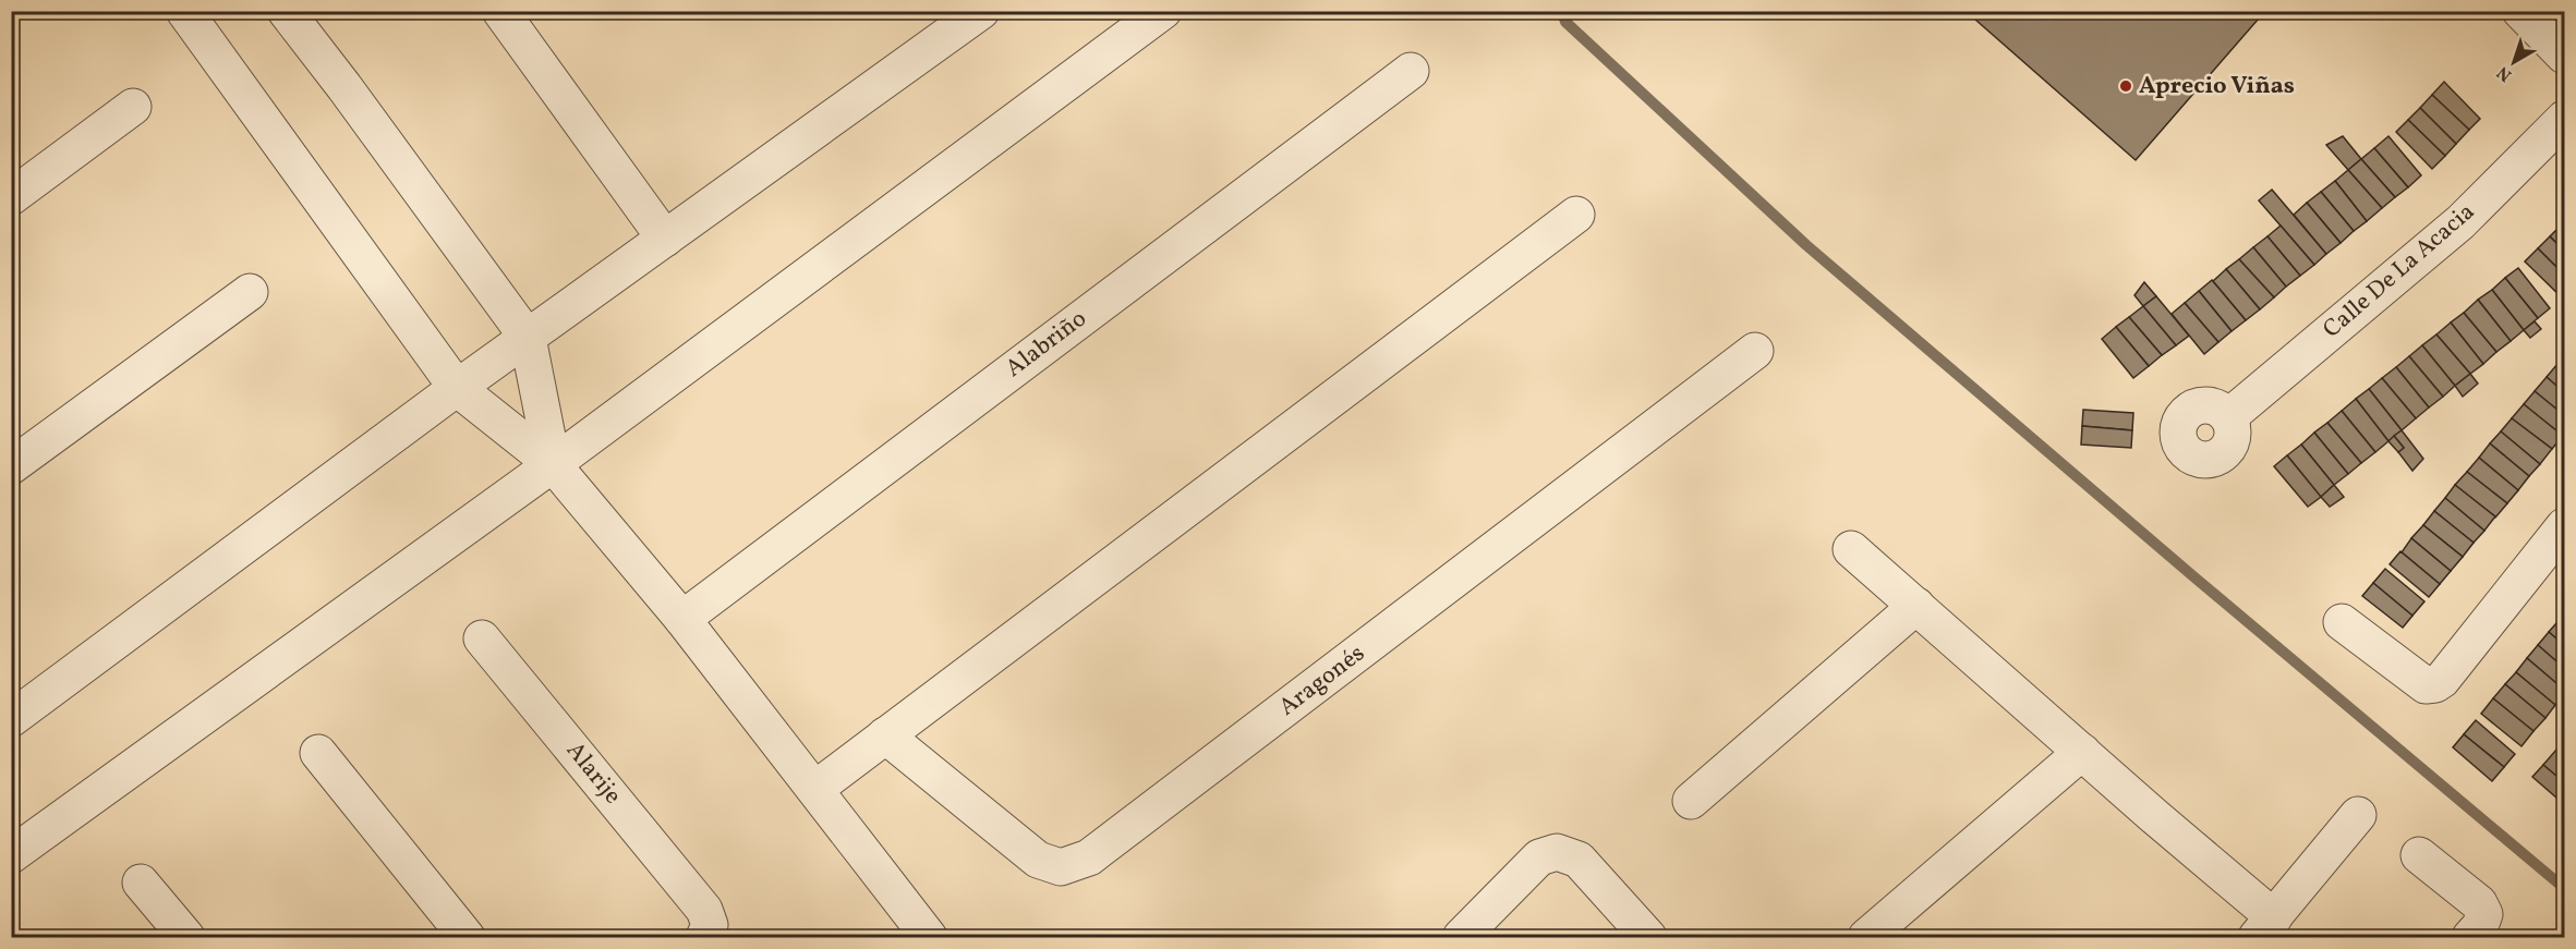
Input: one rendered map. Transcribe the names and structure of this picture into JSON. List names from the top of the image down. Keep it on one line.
{"streets":{"street":["Calle De La Acacia","Alabriño","Aragonés","Alarije"]},"places":["Aprecio Viñas"],"north":"bottom left"}
